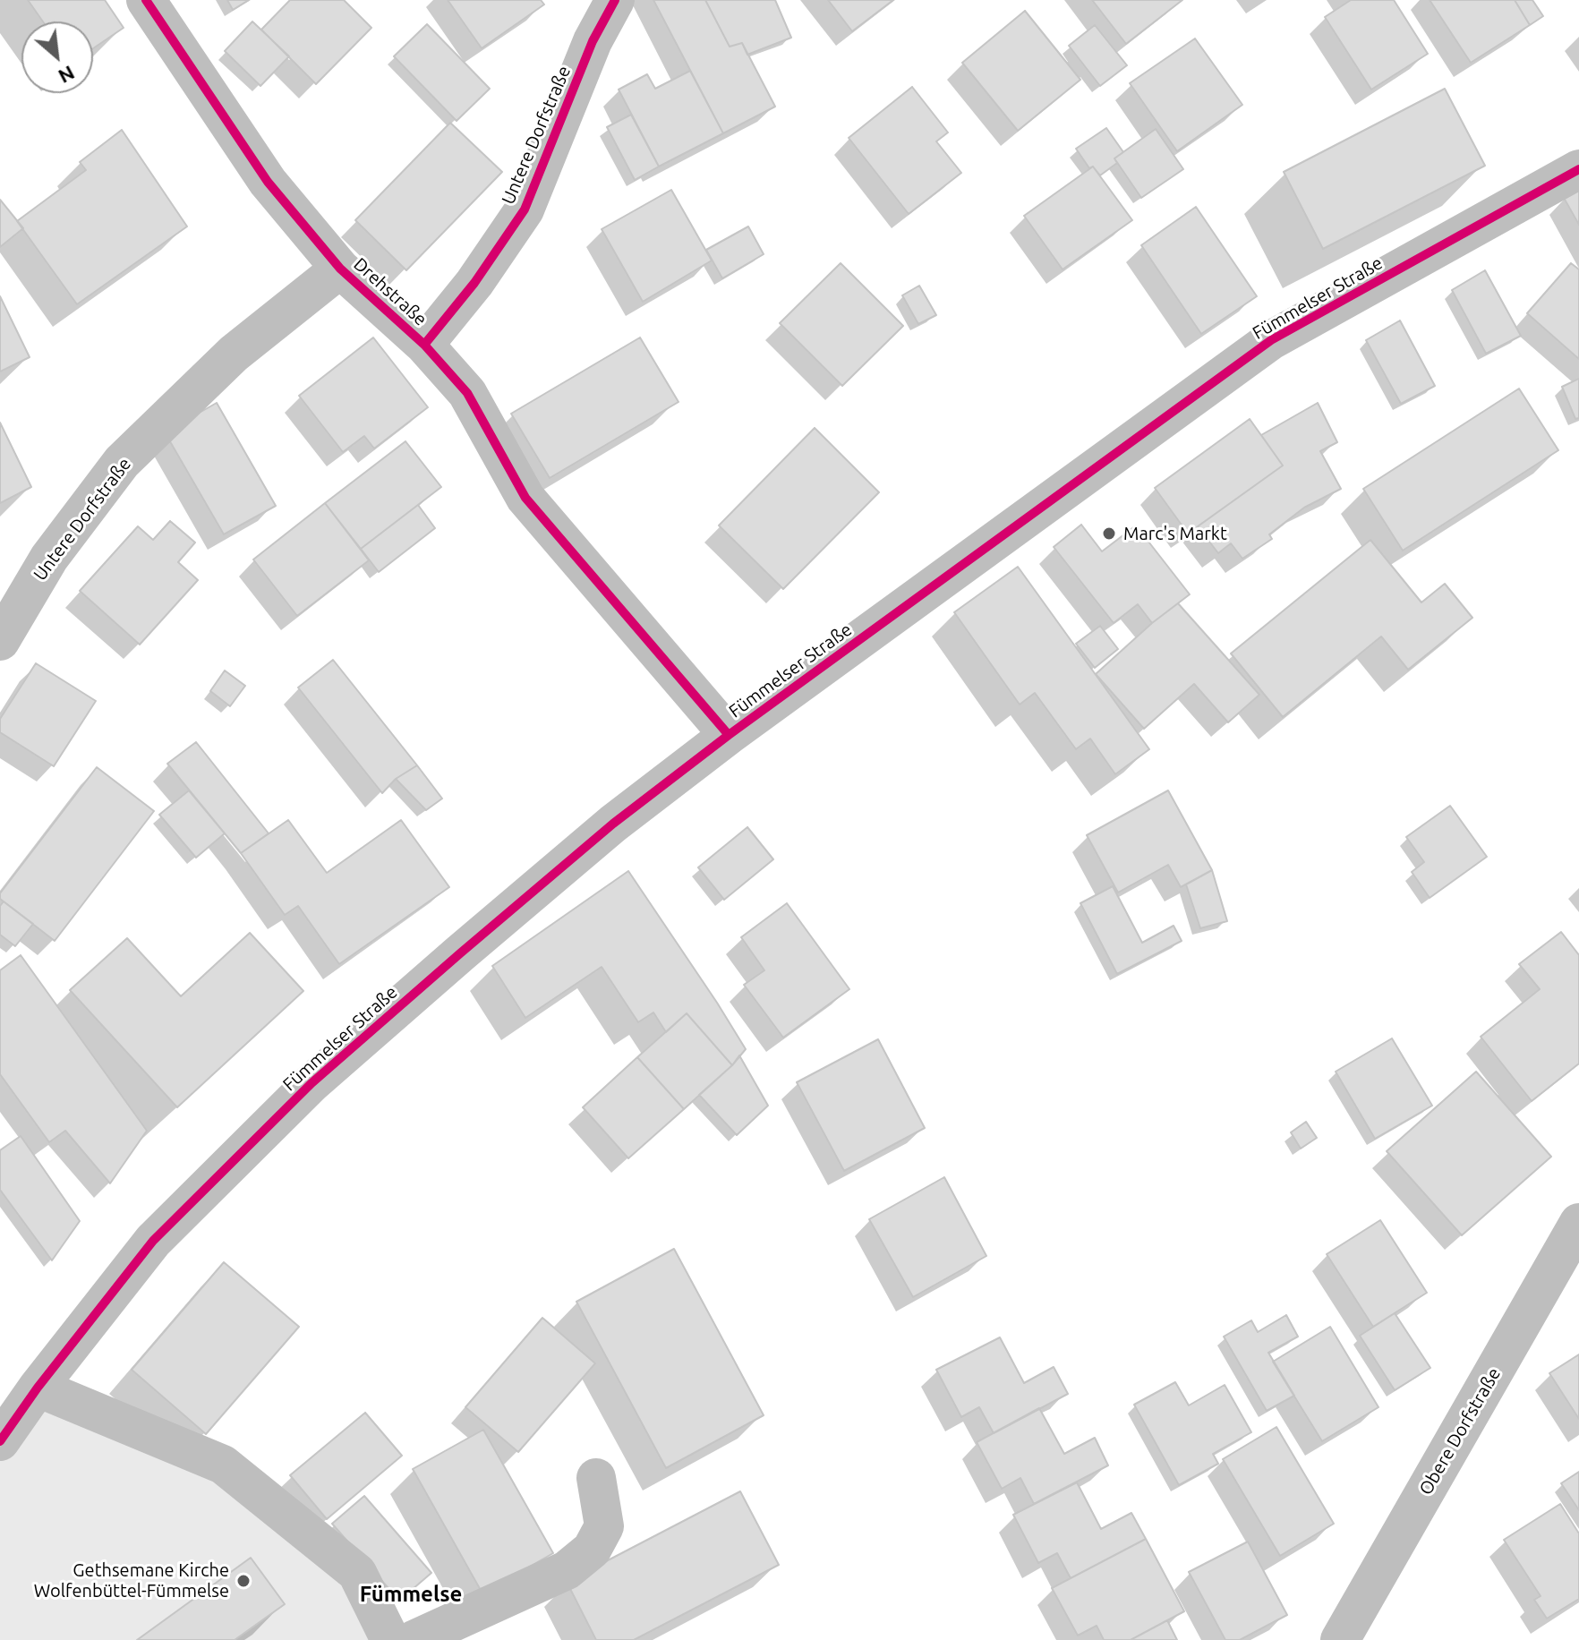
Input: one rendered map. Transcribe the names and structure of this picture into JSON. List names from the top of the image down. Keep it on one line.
{"streets":{"street":["Untere Dorfstraße","Drehstraße","Fümmelser Straße","Obere Dorfstraße"]},"crossings":[["Untere Dorfstraße","Drehstraße"],["Drehstraße","Fümmelser Straße"]],"districts":["Fümmelse"],"places":["Marc's Markt","Gethsemane Kirche Wolfenbüttel-Fümmelse"],"north":"bottom right"}
